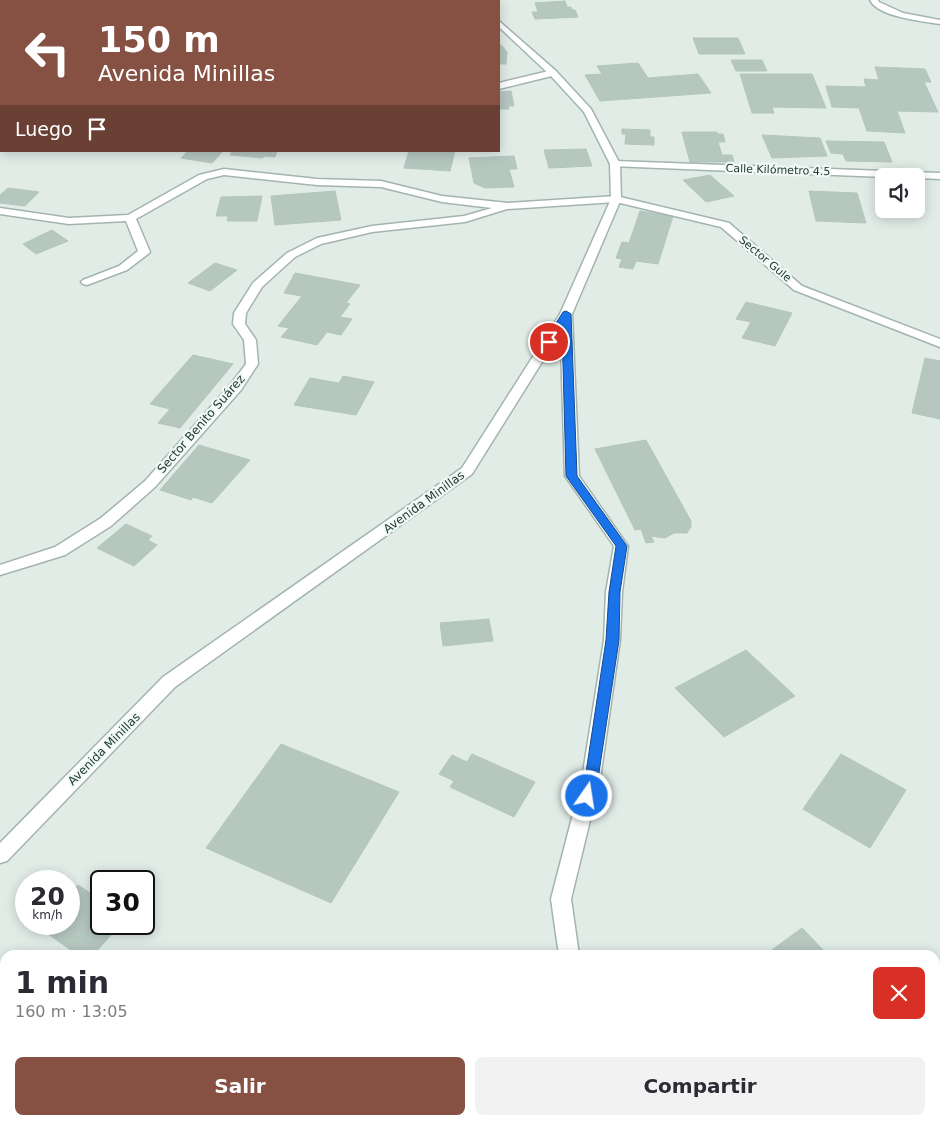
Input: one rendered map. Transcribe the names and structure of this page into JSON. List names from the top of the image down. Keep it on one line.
{"streets":{"street":["Calle Kilómetro 4.5","Sector Gule","Sector Benito Suárez","Avenida Minillas"]},"crossings":[["Calle Kilómetro 4.5","Avenida Minillas"],["Sector Gule","Sector Benito Suárez"],["Sector Gule","Avenida Minillas"],["Sector Benito Suárez","Avenida Minillas"]],"page":{"turn":["150 m","Avenida Minillas"],"then":"Luego","speed":"20 km/h","limit":"30","heading":["1 min","160 m · 13:05"],"buttons":["Salir","Compartir"]}}
